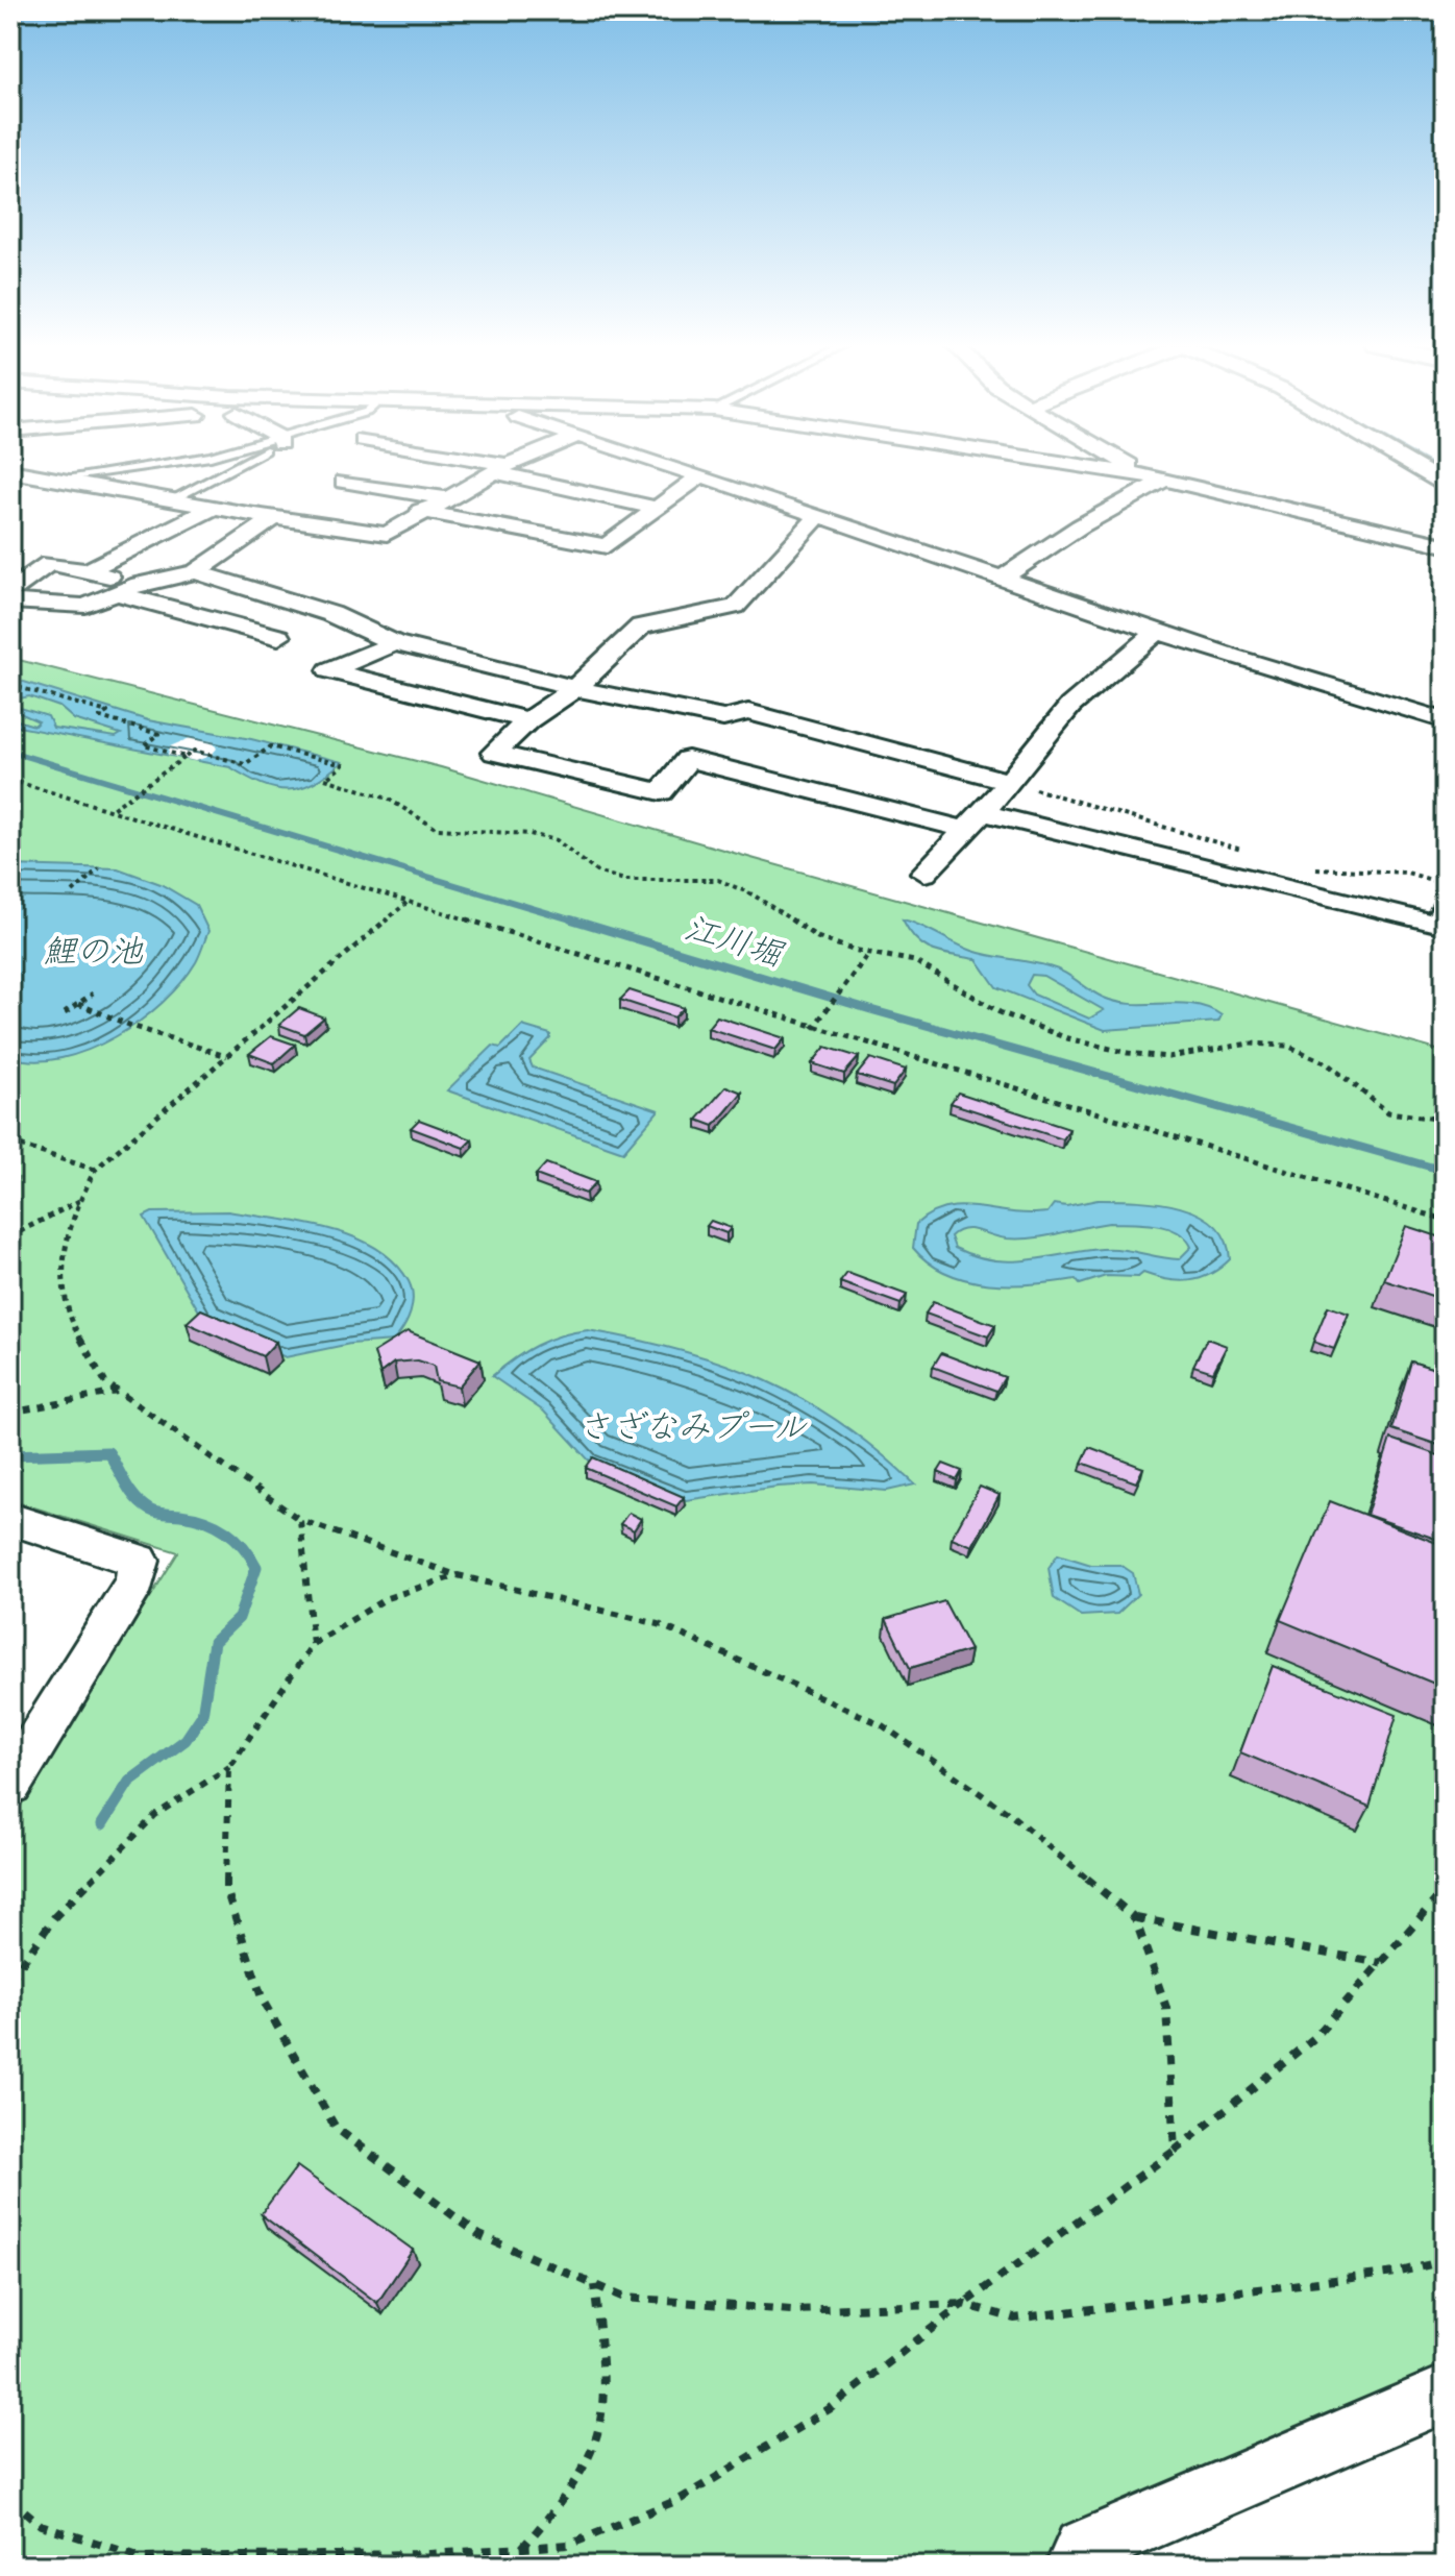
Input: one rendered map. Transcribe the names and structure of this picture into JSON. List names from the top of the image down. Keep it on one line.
{"water":["江川堀","鯉の池","さざなみプール"]}
